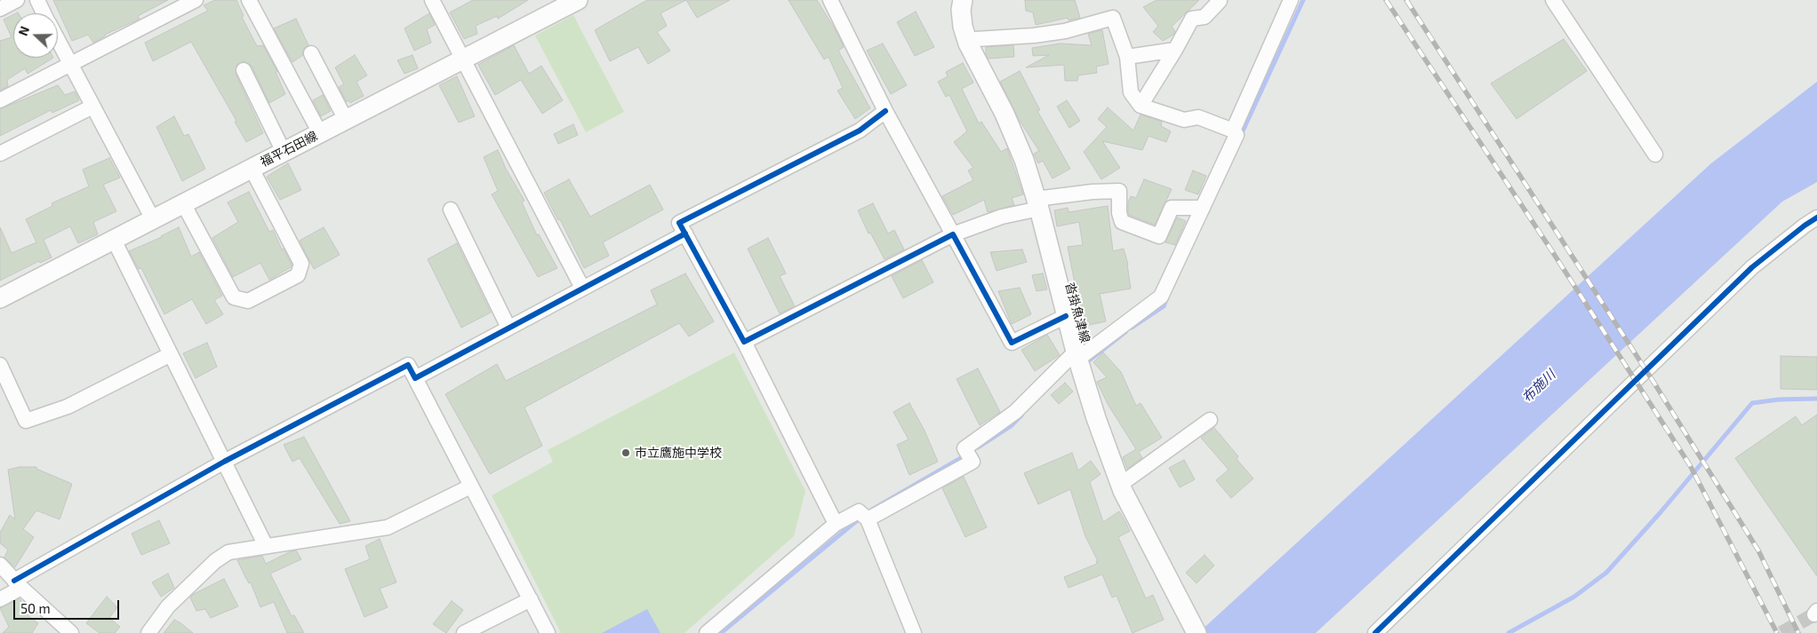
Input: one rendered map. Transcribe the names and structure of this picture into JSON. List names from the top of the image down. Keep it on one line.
{"streets":{"main road":["福平石田線","沓掛魚津線"]},"water":["布施川"],"places":["市立鷹施中学校"],"scale_bar":"50 m","north":"left"}
